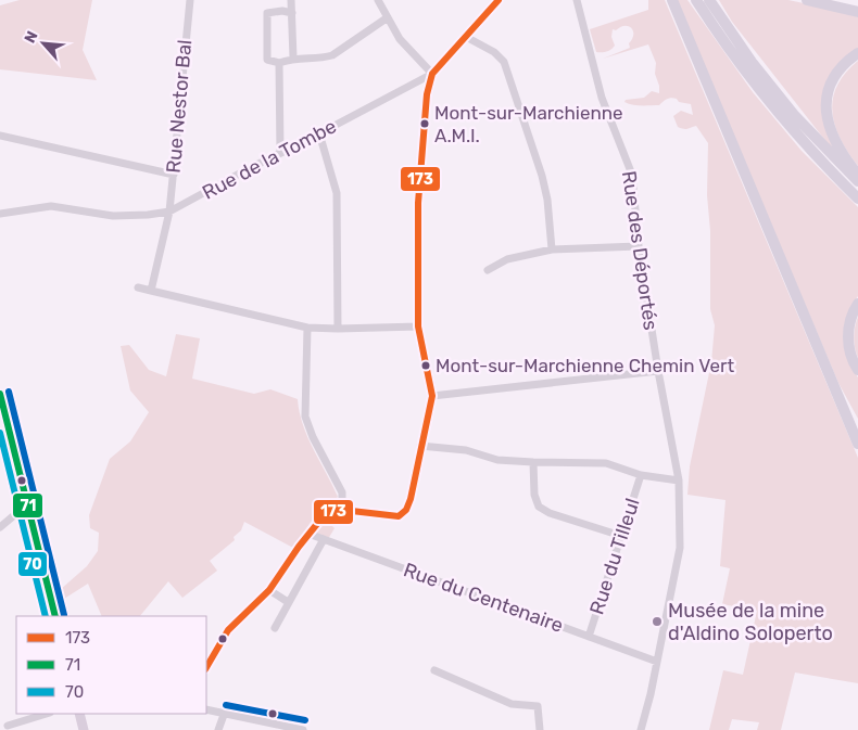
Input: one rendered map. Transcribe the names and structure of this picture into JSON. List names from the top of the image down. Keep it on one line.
{"streets":{"street":["Rue Nestor Bal","Rue de la Tombe","Rue des Déportés","Rue du Tilleul","Rue du Centenaire"]},"crossings":[["Rue Nestor Bal","Rue de la Tombe"],["Rue des Déportés","Rue du Centenaire"],["Rue du Tilleul","Rue du Centenaire"]],"places":["Mont-sur-Marchienne A.M.I.","Mont-sur-Marchienne Chemin Vert","Musée de la mine d'Aldino Soloperto"],"lines":["transit line 173","transit line 71","transit line 70"],"legend":["173","71","70"],"north":"top left"}
